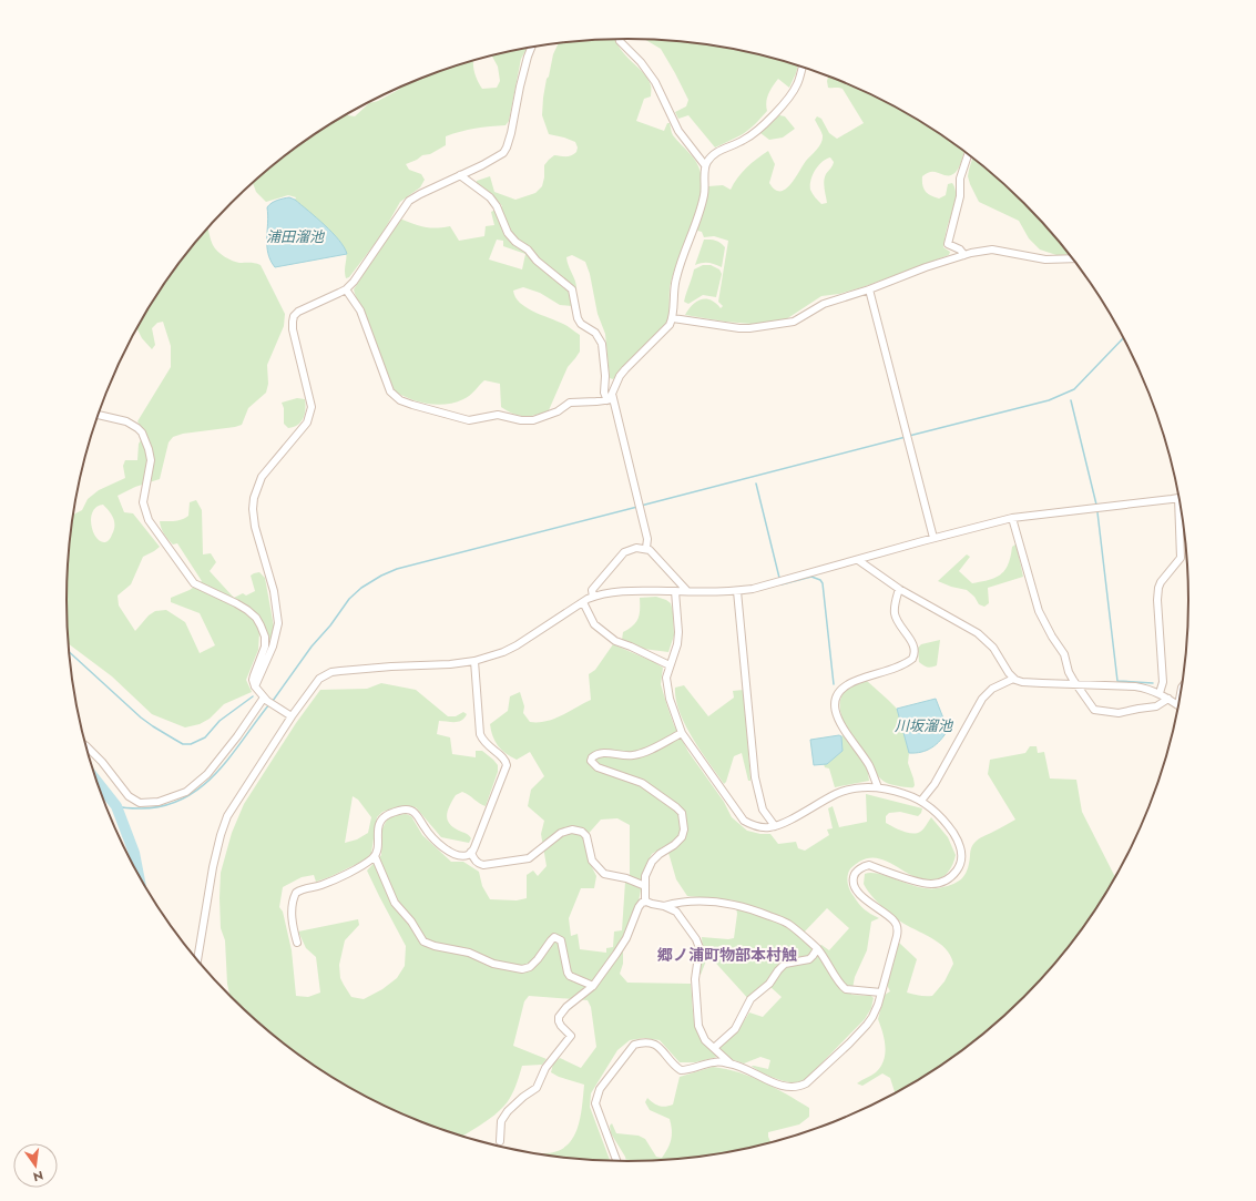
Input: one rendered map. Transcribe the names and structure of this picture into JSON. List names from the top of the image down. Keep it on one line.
{"districts":["郷ノ浦町物部本村触"],"water":["浦田溜池","川坂溜池"],"north":"bottom"}
